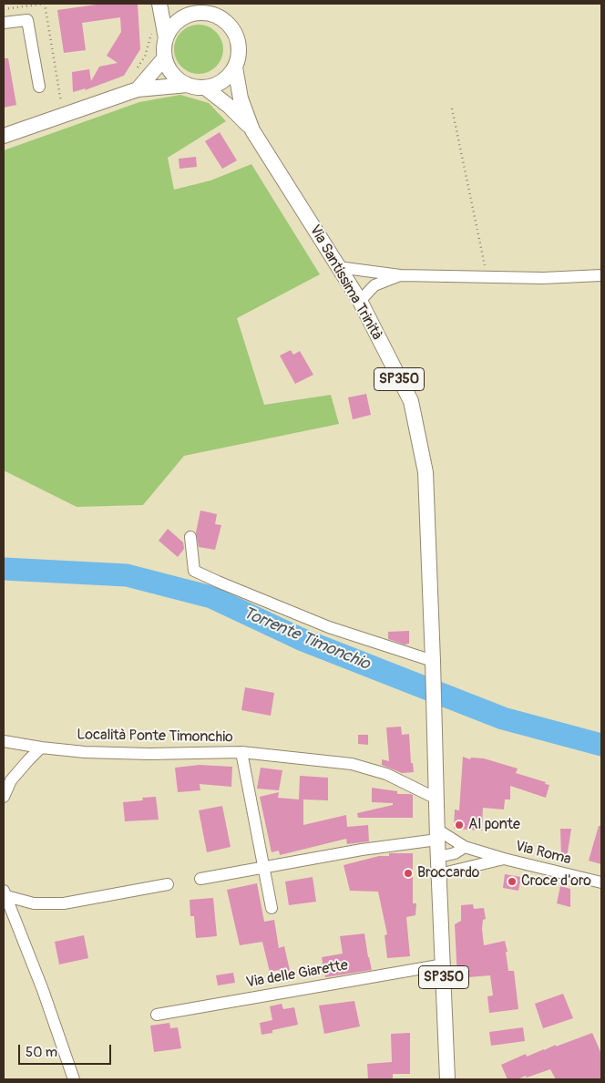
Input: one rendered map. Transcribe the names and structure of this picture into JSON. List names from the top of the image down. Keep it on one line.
{"streets":{"main road":["Via Santissima Trinità","SP350"],"street":["Località Ponte Timonchio","Via Roma","Via delle Giarette"]},"crossings":[["Via Santissima Trinità","SP350"],["Via Santissima Trinità","Località Ponte Timonchio"],["SP350","Località Ponte Timonchio"],["SP350","Via Roma"],["SP350","Via delle Giarette"]],"water":["Torrente Timonchio"],"places":["Al ponte","Broccardo","Croce d'oro"],"scale_bar":"50 m"}
